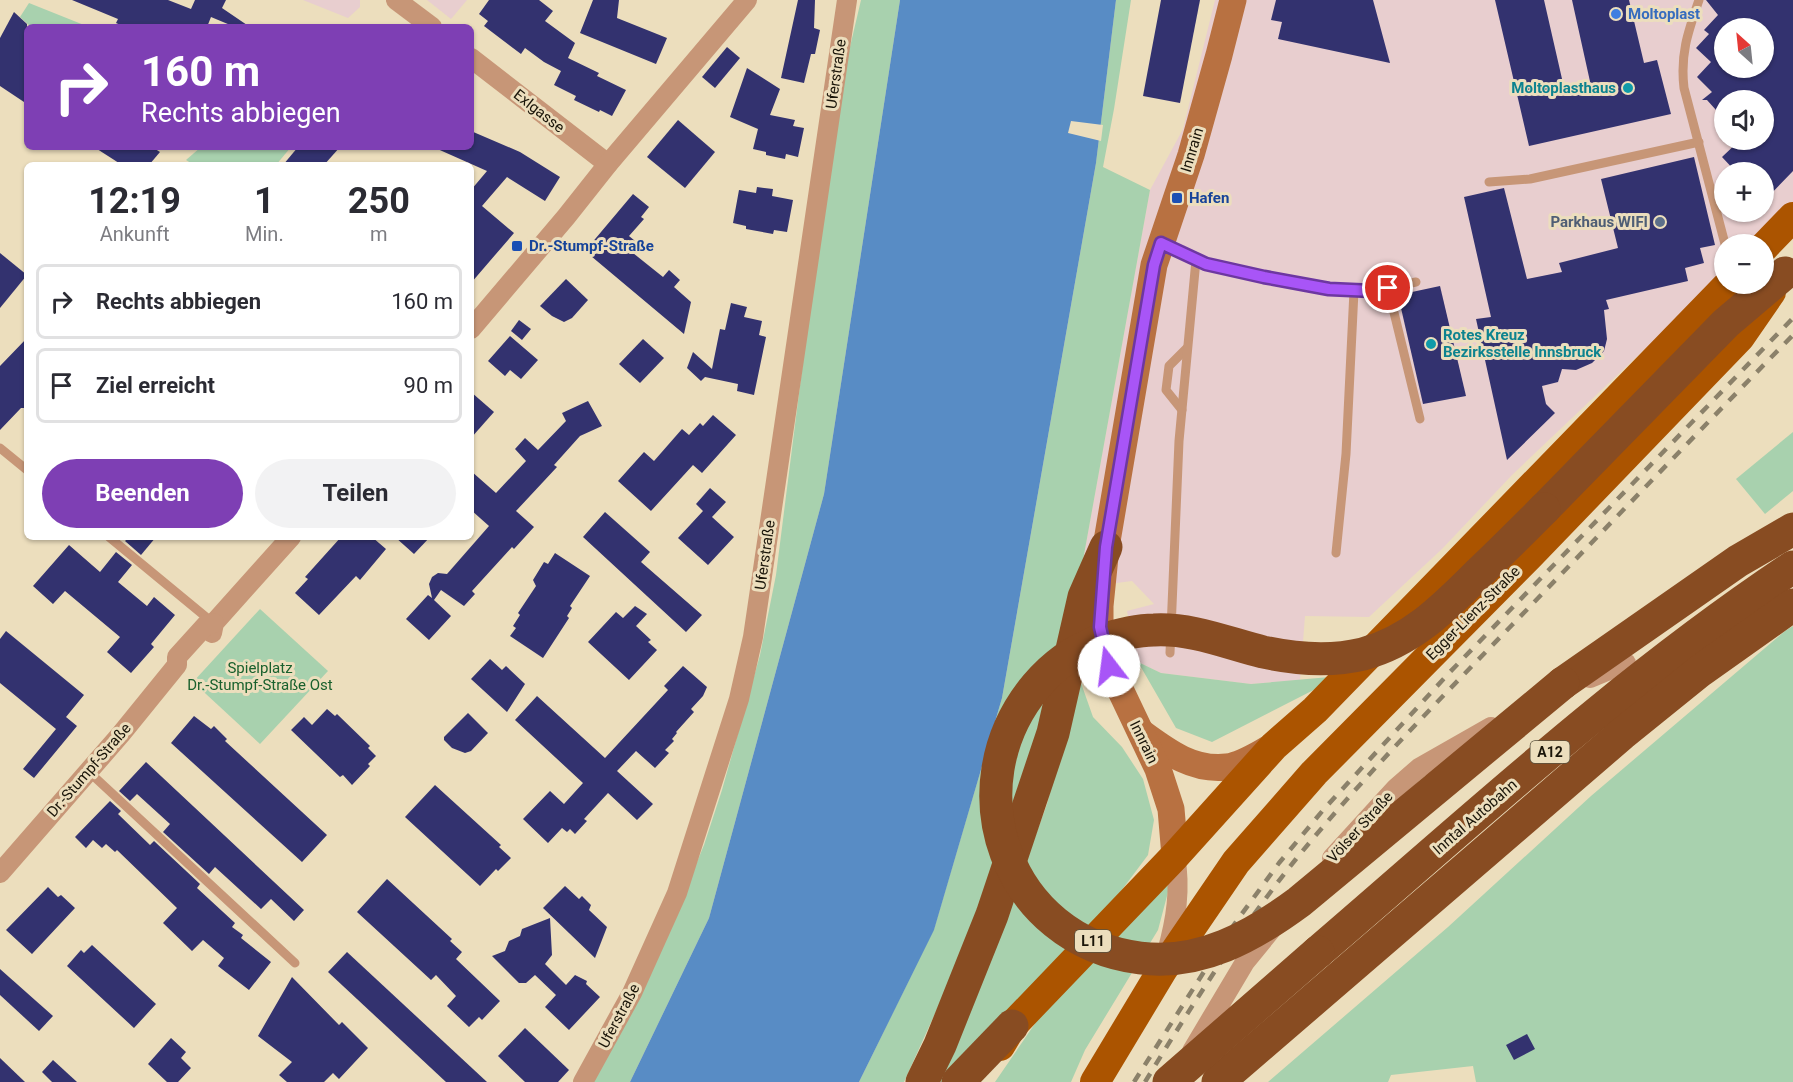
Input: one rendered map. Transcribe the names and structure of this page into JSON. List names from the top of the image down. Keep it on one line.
{"streets":{"highway":["A12","Inntal Autobahn"],"main road":["Innrain","Egger-Lienz-Straße","L11"],"street":["Uferstraße","Exlgasse","Dr.-Stumpf-Straße","Völser Straße"]},"crossings":[["Innrain","L11"]],"parks":["Spielplatz Dr.-Stumpf-Straße Ost"],"places":{"other":["Moltoplast","Moltoplasthaus","Parkhaus WIFI","Rotes Kreuz Bezirksstelle Innsbruck"],"transit":["Hafen","Dr.-Stumpf-Straße"]},"north":"top left","page":{"map_buttons":["+","−"],"turn":["160 m","Rechts abbiegen"],"eta":["12:19","Ankunft","1","Min.","250","m"],"list":[{"name":"Rechts abbiegen","value":"160 m"},{"name":"Ziel erreicht","value":"90 m"}],"buttons":["Beenden","Teilen"]}}
